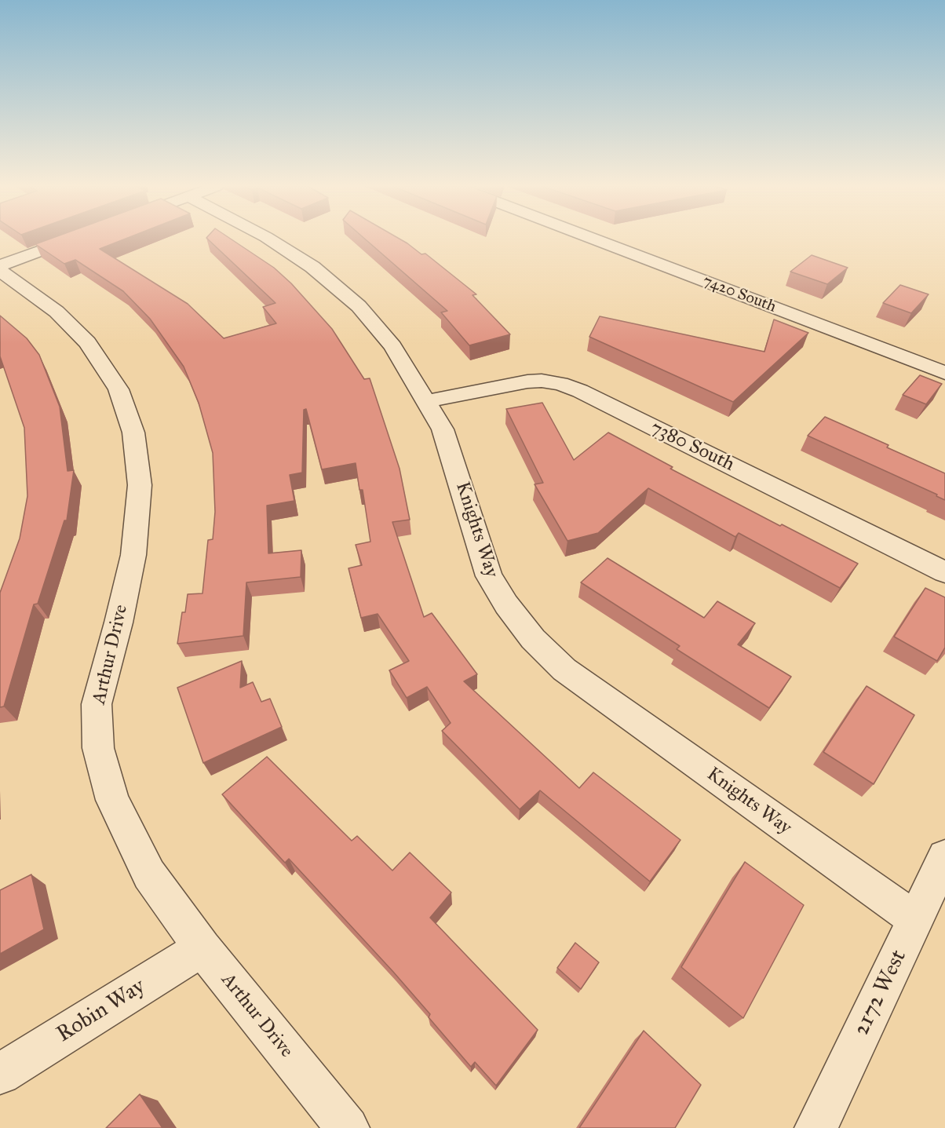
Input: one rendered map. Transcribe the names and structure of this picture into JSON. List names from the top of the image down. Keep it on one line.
{"streets":{"street":["7420 South","7380 South","Knights Way","Arthur Drive","2172 West","Robin Way"]},"crossings":[["7380 South","Knights Way"],["Knights Way","2172 West"],["Arthur Drive","Robin Way"]]}
